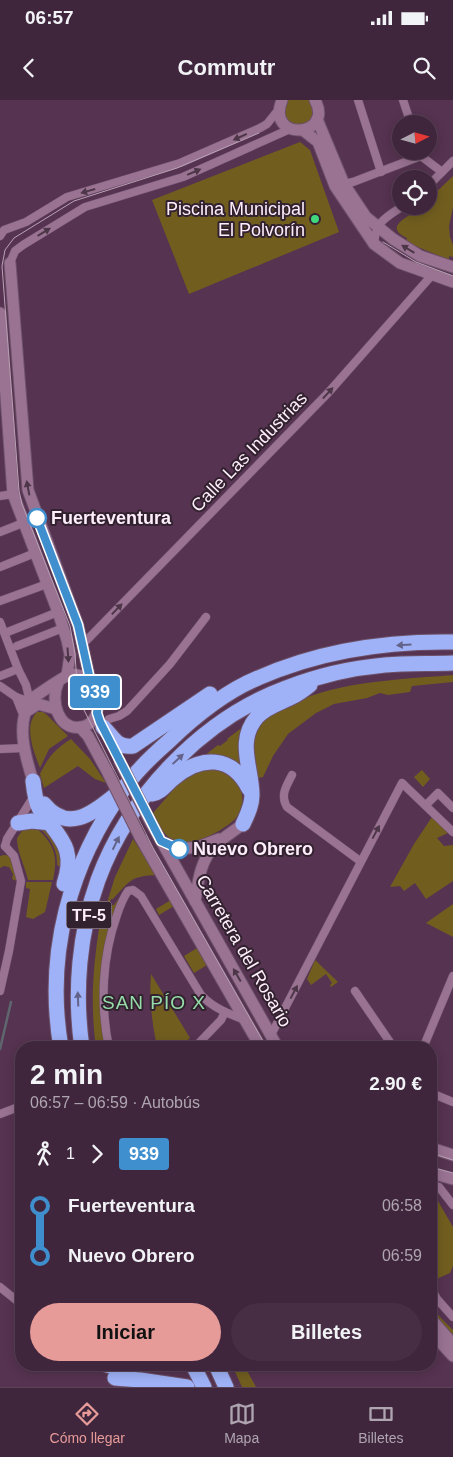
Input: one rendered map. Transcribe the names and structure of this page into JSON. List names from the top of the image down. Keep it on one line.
{"streets":{"highway":["TF-5"],"main road":["Carretera del Rosario"],"street":["Calle Las Industrias"]},"one_way":["Calle Las Industrias"],"districts":["SAN PÍO X"],"places":["Piscina Municipal El Polvorín","Fuerteventura","Nuevo Obrero"],"lines":["bus line 939"],"north":"right","page":{"status":"06:57","header":"Commutr","on_map":"939","heading":["2 min","06:57 – 06:59 · Autobús","2.90 €"],"legs":["1","939"],"list":[{"name":"Fuerteventura","value":"06:58"},{"name":"Nuevo Obrero","value":"06:59"}],"buttons":["Iniciar","Billetes"],"tabs":["Cómo llegar","Mapa","Billetes"]}}
